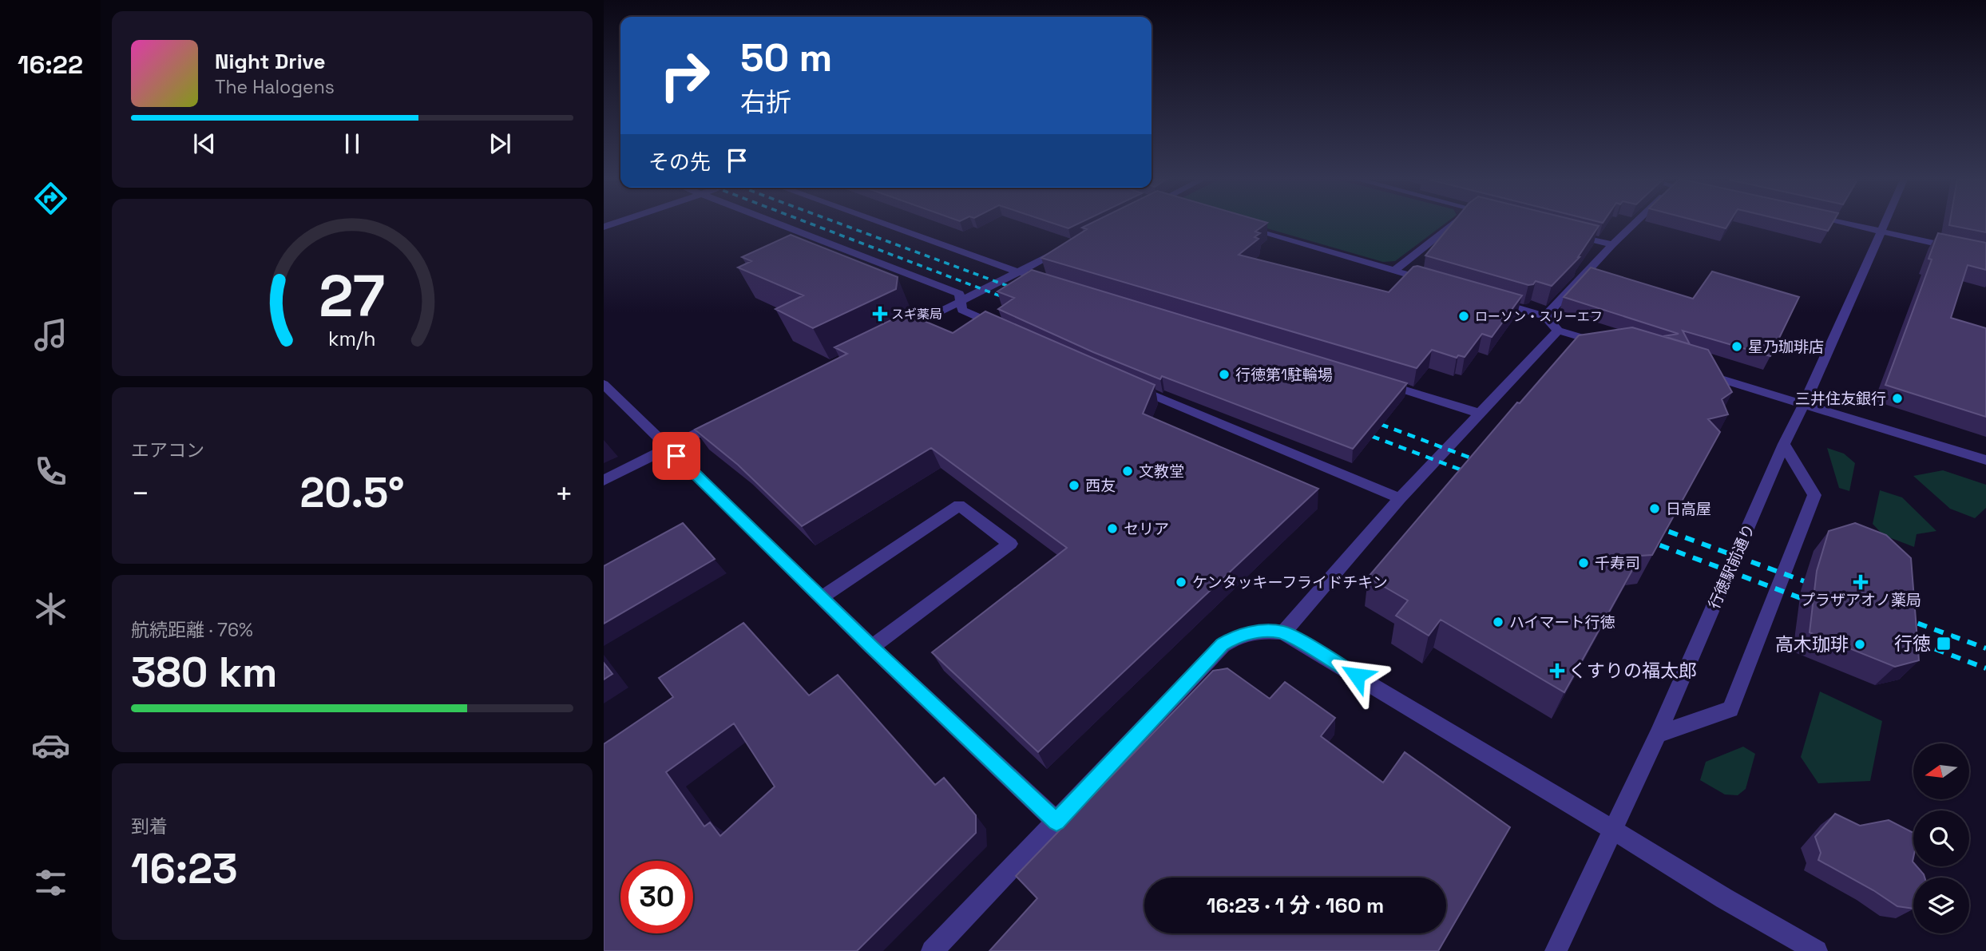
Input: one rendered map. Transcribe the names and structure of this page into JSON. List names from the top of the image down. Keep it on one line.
{"streets":{"street":["行徳駅前通り"]},"places":{"health":["スギ薬局","プラザアオノ薬局","くすりの福太郎"],"other":["ローソン・スリーエフ","星乃珈琲店","行徳第1駐輪場","三井住友銀行","文教堂","西友","日高屋","セリア","千寿司","ケンタッキーフライドチキン","ハイマート行徳","高木珈琲"],"transit":["行徳"]},"north":"left","page":{"tabs":"16:22","turn":["50 m","右折"],"song":["Night Drive","The Halogens"],"then":"その先","tile":["エアコン",["航続距離 · 76%","380 km"],["到着","16:23"]],"heat":["−","20.5°","+"],"limit":"30","trip":"16:23 · 1 分 · 160 m","gauge":["27","km/h"]}}
